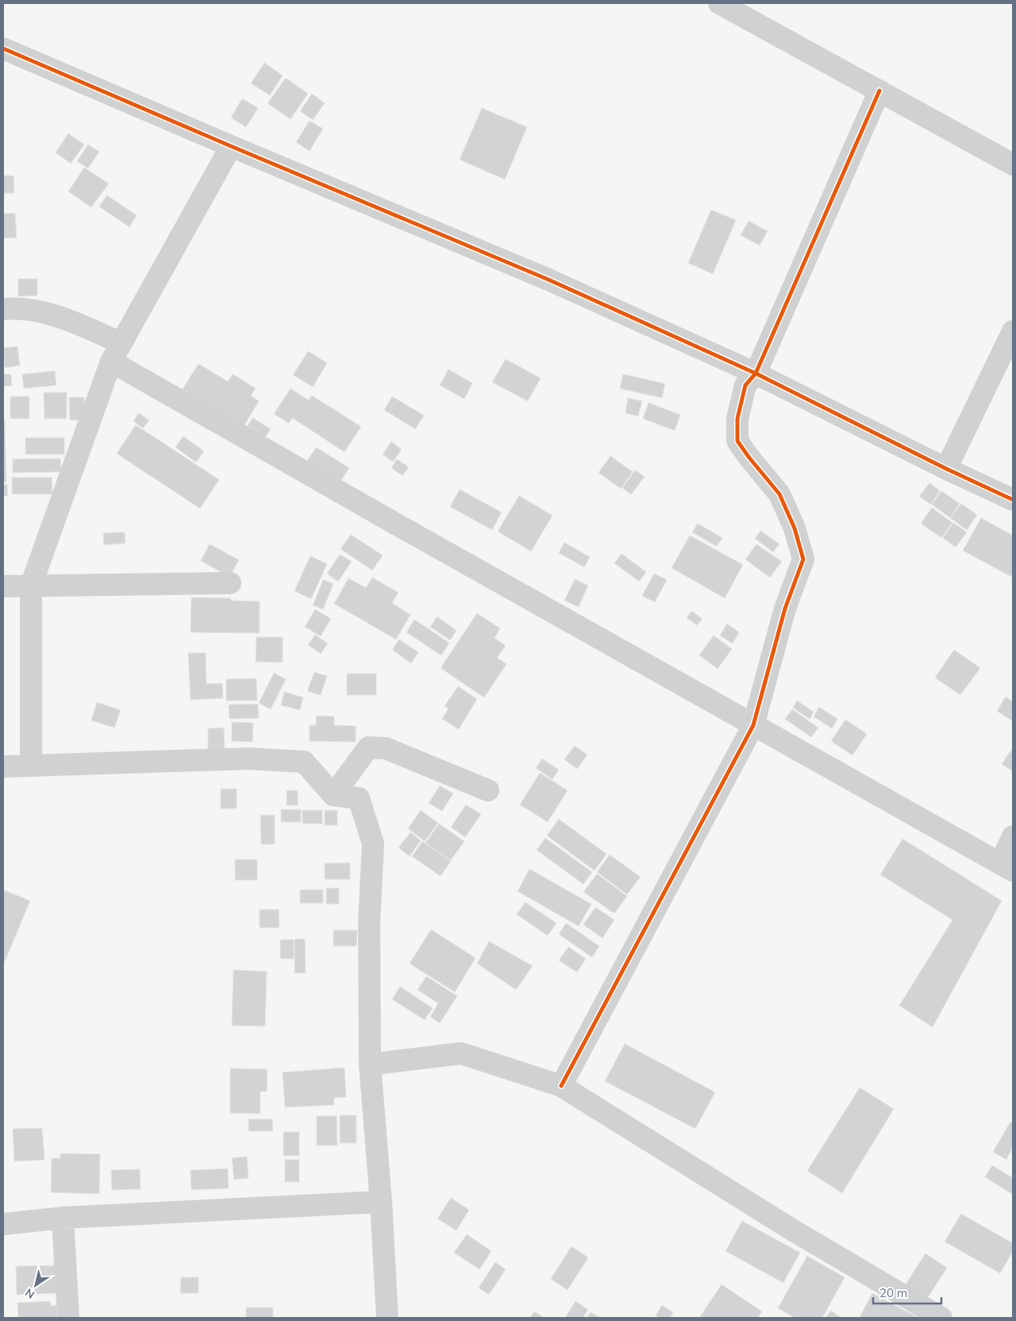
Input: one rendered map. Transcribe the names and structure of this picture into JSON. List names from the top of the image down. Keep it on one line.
{"scale_bar":"20 m","north":"bottom left"}
